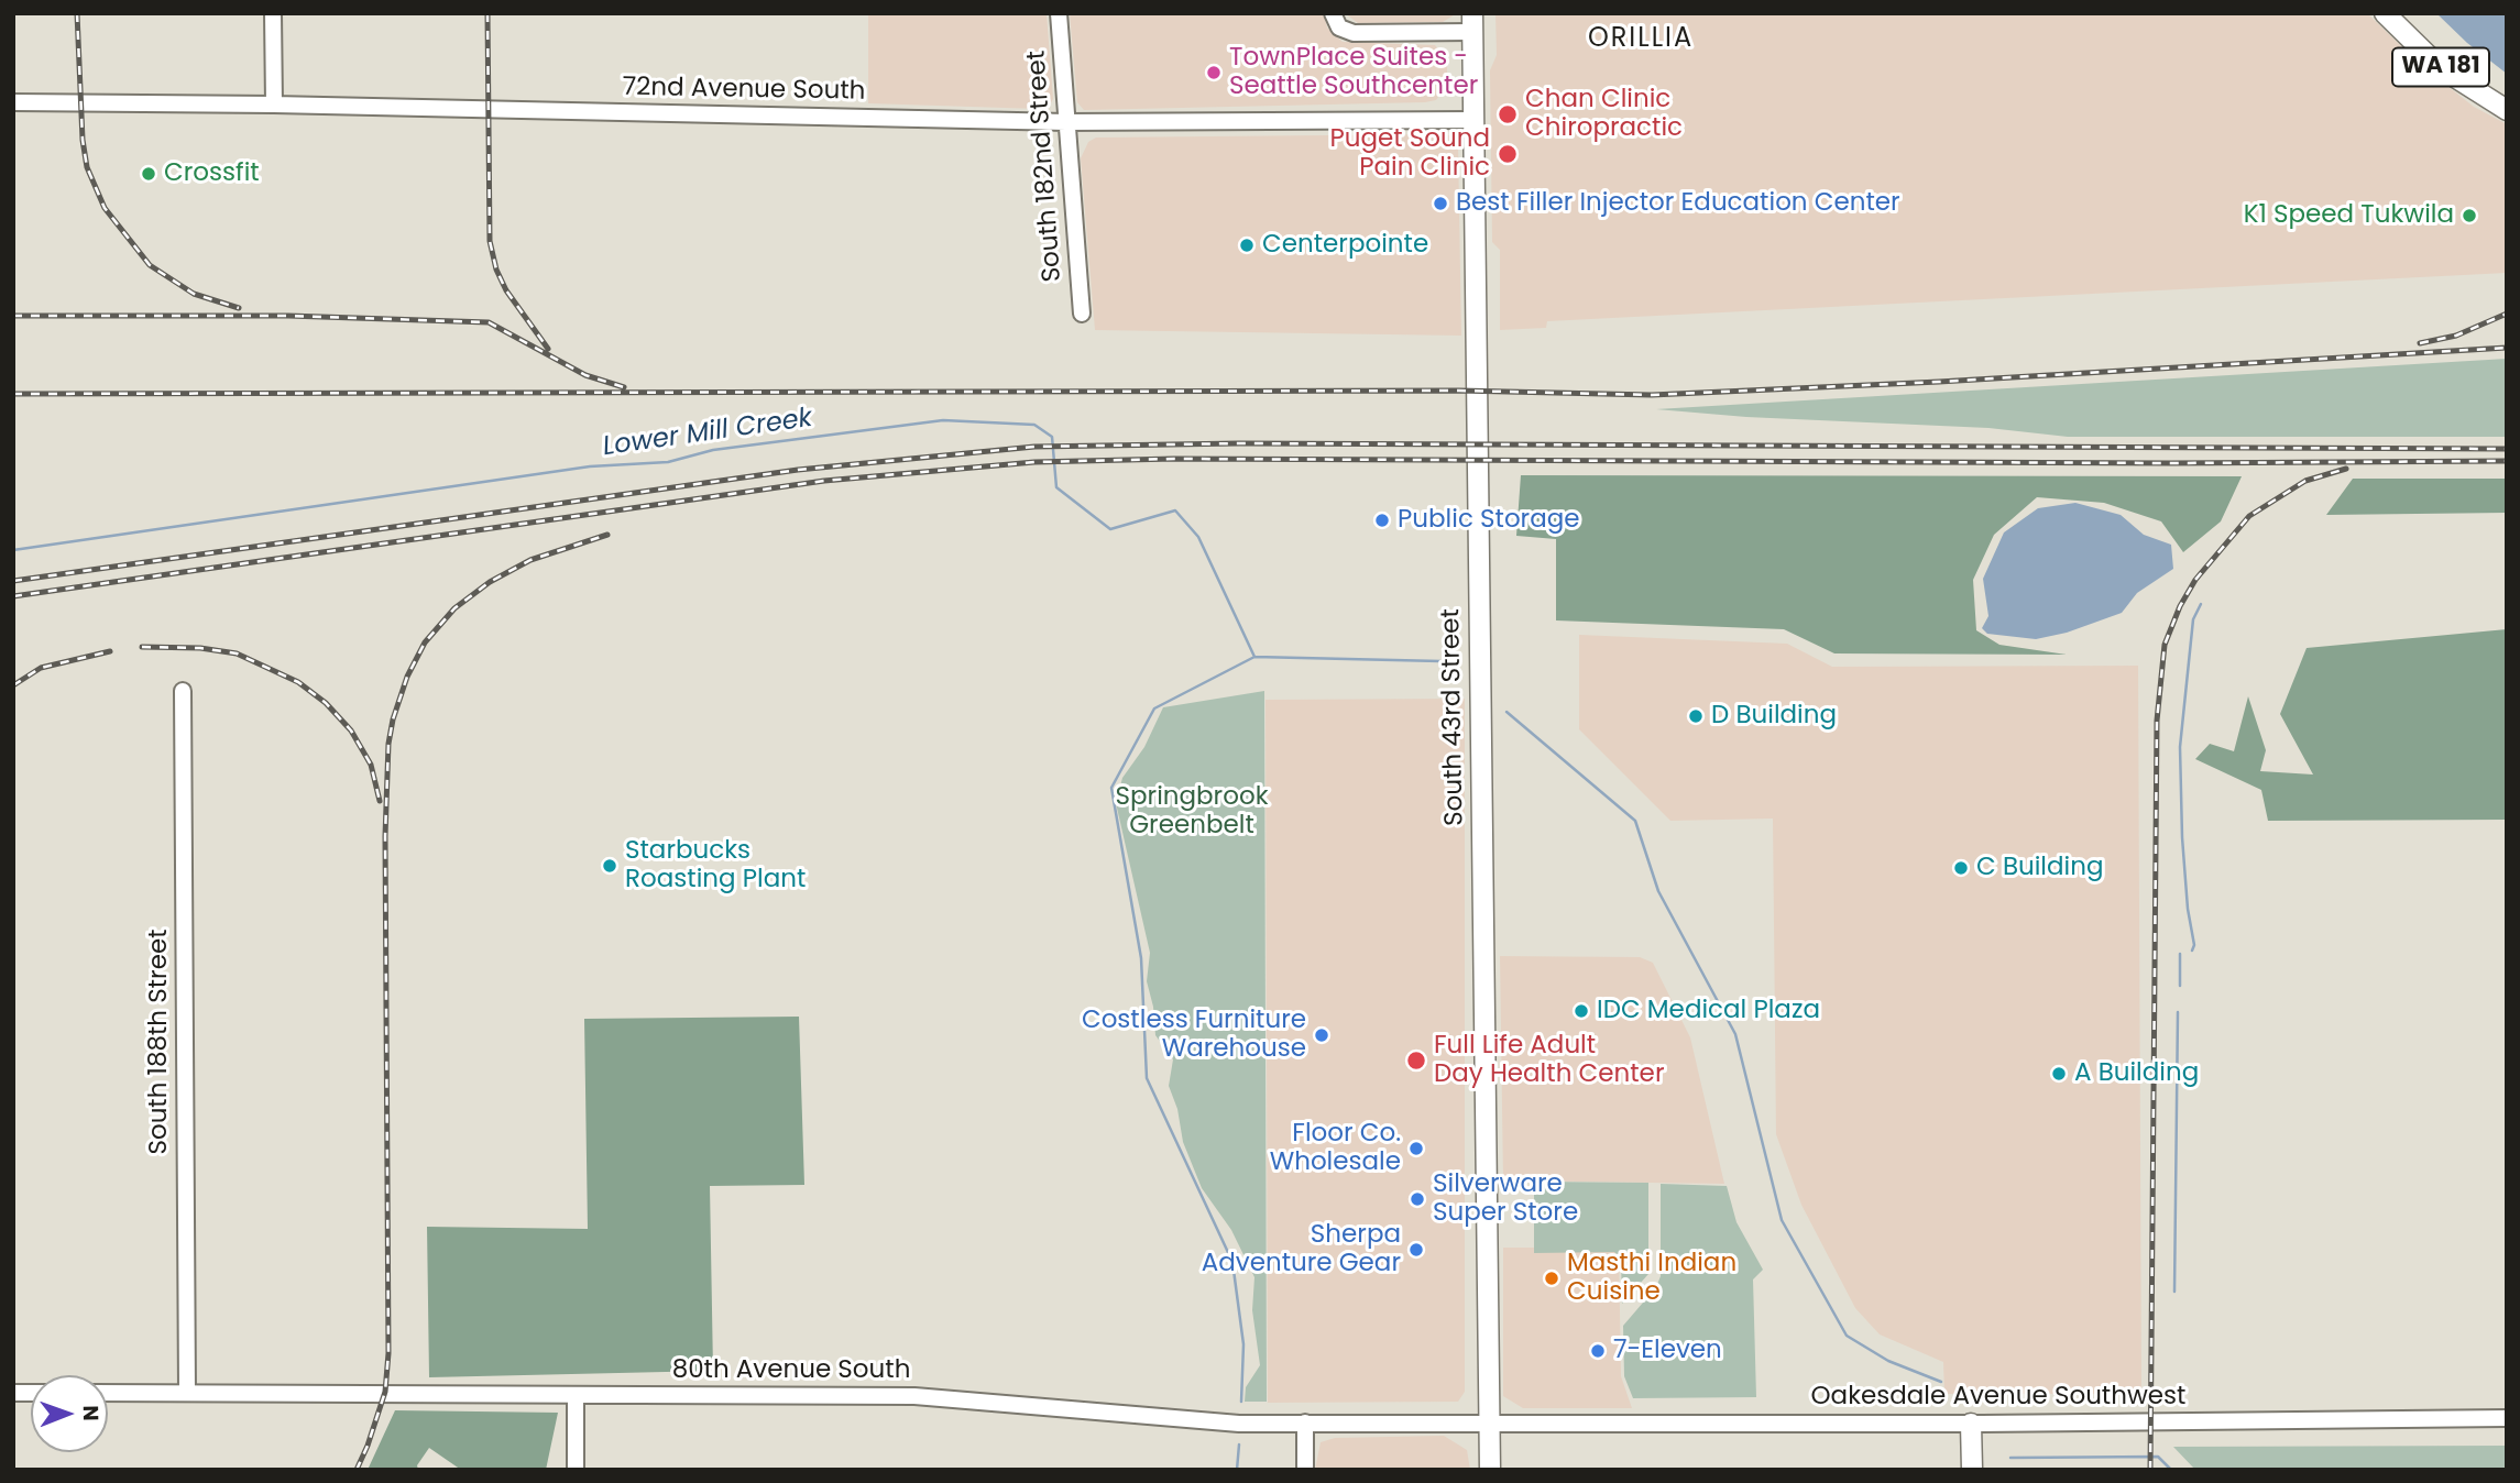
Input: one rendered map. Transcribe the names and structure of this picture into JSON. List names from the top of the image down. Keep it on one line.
{"streets":{"main road":["WA 181","South 43rd Street"],"street":["72nd Avenue South","South 182nd Street","South 188th Street","80th Avenue South","Oakesdale Avenue Southwest"]},"crossings":[["72nd Avenue South","South 182nd Street"],["72nd Avenue South","South 43rd Street"],["South 43rd Street","80th Avenue South"],["South 43rd Street","Oakesdale Avenue Southwest"],["South 188th Street","80th Avenue South"],["80th Avenue South","Oakesdale Avenue Southwest"]],"districts":["ORILLIA"],"water":["Lower Mill Creek"],"parks":["Springbrook Greenbelt"],"places":["TownPlace Suites - Seattle Southcenter","Chan Clinic Chiropractic","Puget Sound Pain Clinic","Crossfit","Best Filler Injector Education Center","K1 Speed Tukwila","Centerpointe","Public Storage","D Building","Starbucks Roasting Plant","C Building","IDC Medical Plaza","Costless Furniture Warehouse","Full Life Adult Day Health Center","A Building","Floor Co. Wholesale","Silverware Super Store","Sherpa Adventure Gear","Masthi Indian Cuisine","7-Eleven"],"north":"right"}
